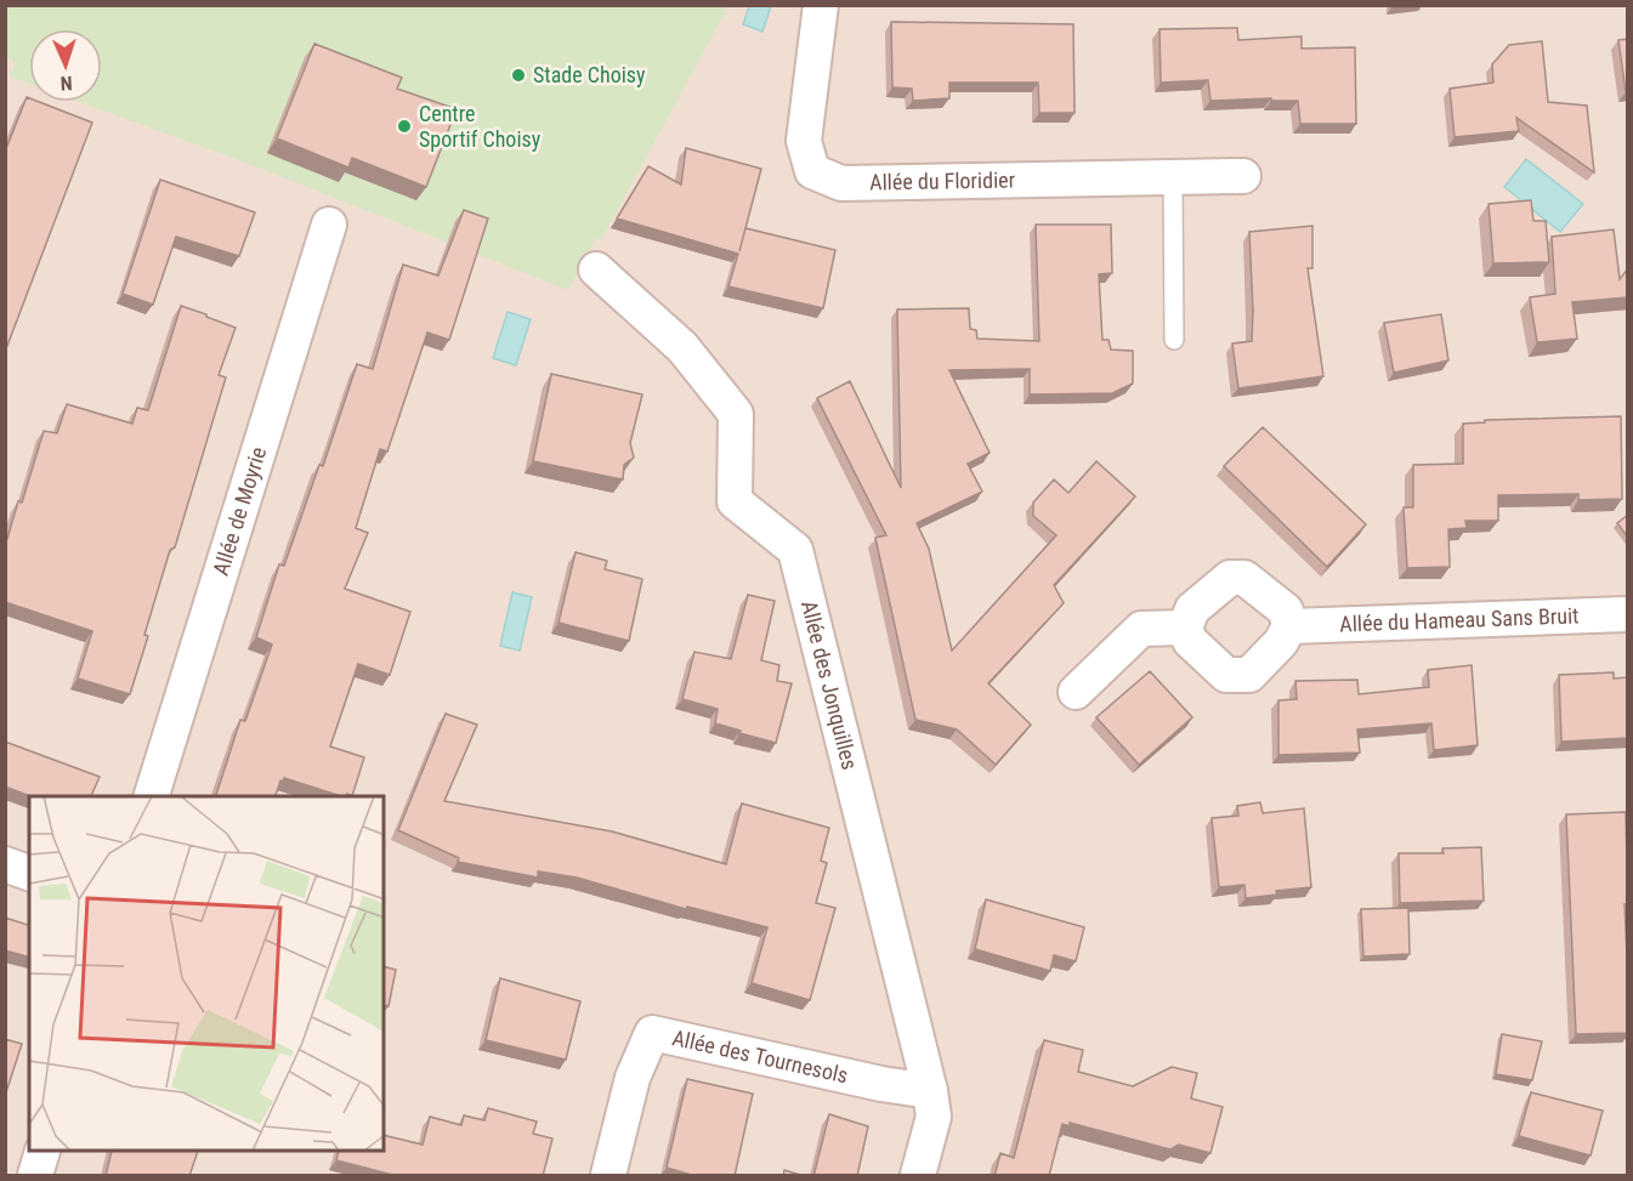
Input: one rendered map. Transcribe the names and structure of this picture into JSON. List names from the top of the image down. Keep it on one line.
{"streets":{"street":["Allée du Floridier","Allée de Moyrie","Allée du Hameau Sans Bruit","Allée des Jonquilles","Allée des Tournesols"]},"crossings":[["Allée des Jonquilles","Allée des Tournesols"]],"places":["Stade Choisy","Centre Sportif Choisy"],"north":"bottom"}
